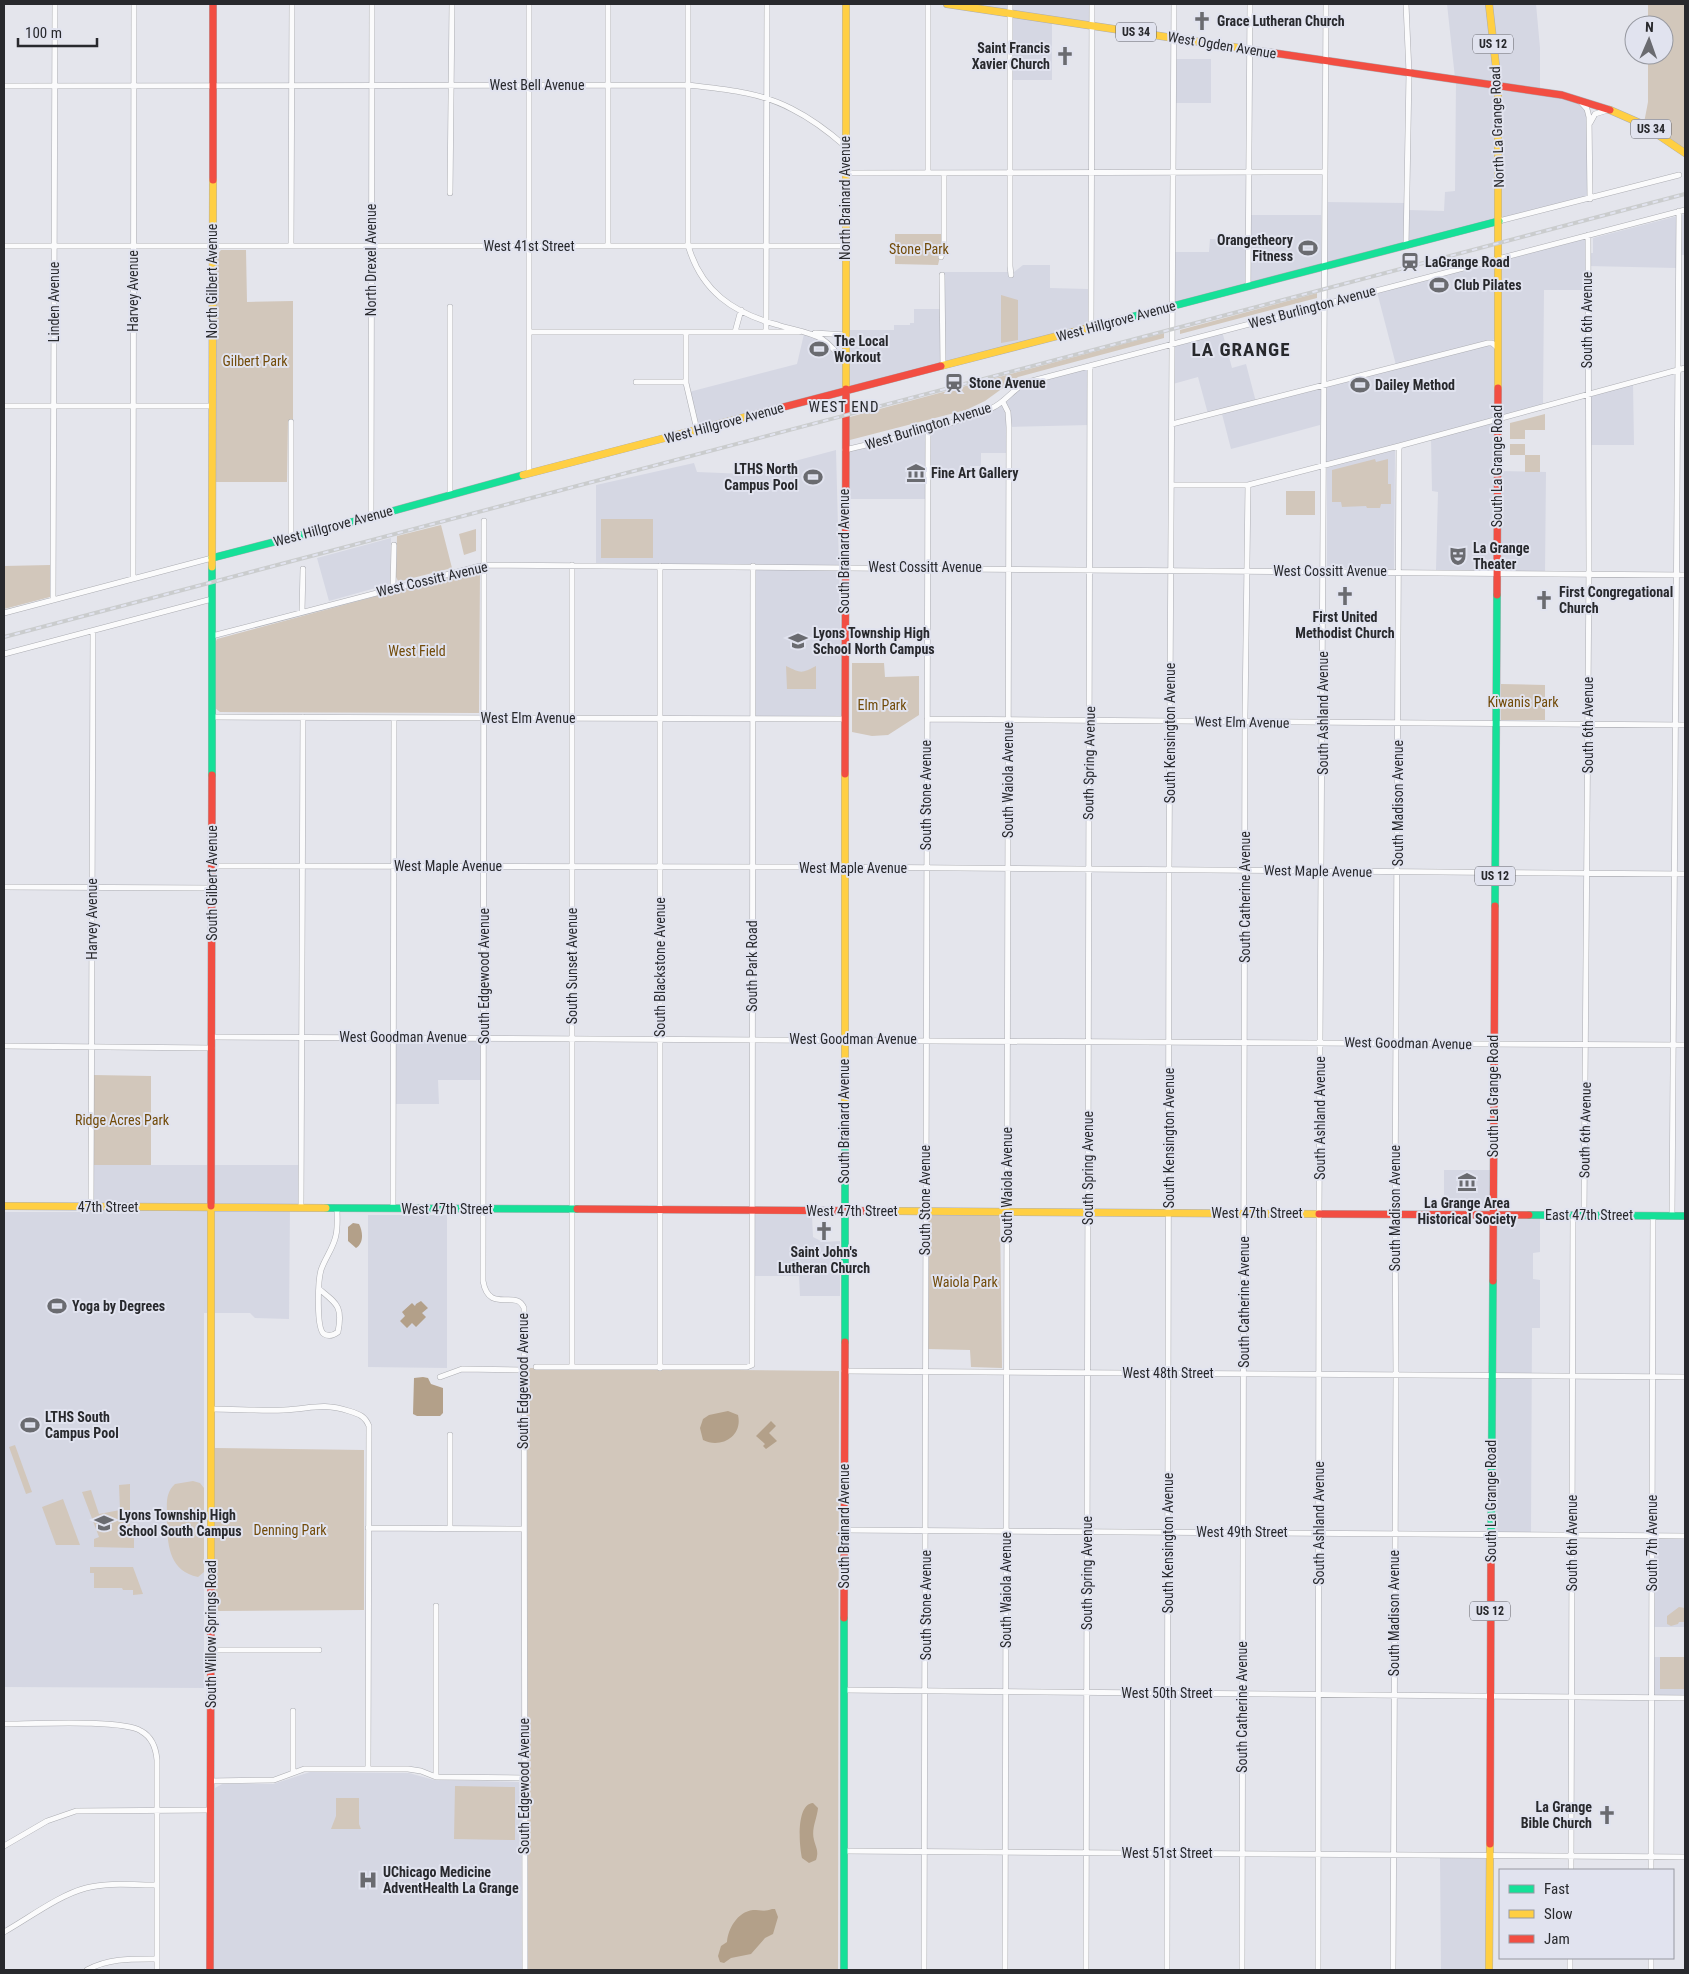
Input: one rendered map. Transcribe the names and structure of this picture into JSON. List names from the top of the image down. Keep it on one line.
{"streets":{"street":["US 34","US 12","West Ogden Avenue","West Bell Avenue","North La Grange Road","North Brainard Avenue","West 41st Street","North Drexel Avenue","North Gilbert Avenue","Harvey Avenue","Linden Avenue","West Burlington Avenue","South 6th Avenue","West Hillgrove Avenue","South La Grange Road","South Brainard Avenue","West Cossitt Avenue","South Ashland Avenue","West Elm Avenue","South Kensington Avenue","South Spring Avenue","South Waiola Avenue","South Stone Avenue","South Madison Avenue","West Maple Avenue","South Gilbert Avenue","South Catherine Avenue","South Sunset Avenue","South Park Road","South Blackstone Avenue","South Edgewood Avenue","West Goodman Avenue","47th Street","West 47th Street","East 47th Street","West 48th Street","West 49th Street","South 7th Avenue","South Willow Springs Road","West 50th Street","West 51st Street"]},"crossings":[["US 34","West Ogden Avenue"],["US 34","North La Grange Road"],["West Ogden Avenue","North La Grange Road"],["West Ogden Avenue","South Ashland Avenue"],["West Ogden Avenue","South Kensington Avenue"],["West Bell Avenue","North Brainard Avenue"],["West Bell Avenue","North Drexel Avenue"],["West Bell Avenue","North Gilbert Avenue"],["West Bell Avenue","Harvey Avenue"],["West Bell Avenue","Linden Avenue"],["North La Grange Road","West Hillgrove Avenue"],["North La Grange Road","South La Grange Road"],["North Brainard Avenue","West 41st Street"],["North Brainard Avenue","West Hillgrove Avenue"],["North Brainard Avenue","South Brainard Avenue"],["West 41st Street","North Drexel Avenue"],["West 41st Street","North Gilbert Avenue"],["West 41st Street","Harvey Avenue"],["West 41st Street","Linden Avenue"],["North Drexel Avenue","West Hillgrove Avenue"],["North Gilbert Avenue","West Hillgrove Avenue"],["North Gilbert Avenue","South Gilbert Avenue"],["Harvey Avenue","47th Street"],["West Burlington Avenue","South 6th Avenue"],["West Burlington Avenue","South La Grange Road"],["West Burlington Avenue","South Brainard Avenue"],["West Burlington Avenue","South Ashland Avenue"],["West Burlington Avenue","South Kensington Avenue"],["West Burlington Avenue","South Spring Avenue"],["West Burlington Avenue","South Waiola Avenue"],["West Burlington Avenue","South Stone Avenue"],["South 6th Avenue","West Cossitt Avenue"],["South 6th Avenue","West Elm Avenue"],["South 6th Avenue","West Maple Avenue"],["South 6th Avenue","West Goodman Avenue"],["South 6th Avenue","East 47th Street"],["South 6th Avenue","West 48th Street"],["South 6th Avenue","West 49th Street"],["South 6th Avenue","West 50th Street"],["South 6th Avenue","West 51st Street"],["West Hillgrove Avenue","South La Grange Road"],["West Hillgrove Avenue","South Brainard Avenue"],["West Hillgrove Avenue","South Ashland Avenue"],["West Hillgrove Avenue","South Kensington Avenue"],["West Hillgrove Avenue","South Gilbert Avenue"],["South La Grange Road","West Cossitt Avenue"],["South La Grange Road","West Elm Avenue"],["South La Grange Road","West Maple Avenue"],["South La Grange Road","West Goodman Avenue"],["South La Grange Road","West 47th Street"],["South La Grange Road","East 47th Street"],["South La Grange Road","West 48th Street"],["South La Grange Road","West 49th Street"],["South La Grange Road","West 50th Street"],["South La Grange Road","West 51st Street"],["South Brainard Avenue","West Cossitt Avenue"],["South Brainard Avenue","West Elm Avenue"],["South Brainard Avenue","West Maple Avenue"],["South Brainard Avenue","West Goodman Avenue"],["South Brainard Avenue","West 47th Street"],["South Brainard Avenue","West 48th Street"],["South Brainard Avenue","West 49th Street"],["South Brainard Avenue","West 50th Street"],["South Brainard Avenue","West 51st Street"],["West Cossitt Avenue","South Ashland Avenue"],["West Cossitt Avenue","South Kensington Avenue"],["West Cossitt Avenue","South Spring Avenue"],["West Cossitt Avenue","South Waiola Avenue"],["West Cossitt Avenue","South Stone Avenue"],["West Cossitt Avenue","South Madison Avenue"],["West Cossitt Avenue","South Gilbert Avenue"],["West Cossitt Avenue","South Catherine Avenue"],["West Cossitt Avenue","South Sunset Avenue"],["West Cossitt Avenue","South Park Road"],["West Cossitt Avenue","South Blackstone Avenue"],["West Cossitt Avenue","South Edgewood Avenue"],["South Ashland Avenue","West Elm Avenue"],["South Ashland Avenue","West Maple Avenue"],["South Ashland Avenue","West Goodman Avenue"],["South Ashland Avenue","West 47th Street"],["South Ashland Avenue","West 48th Street"],["South Ashland Avenue","West 49th Street"],["South Ashland Avenue","West 50th Street"],["South Ashland Avenue","West 51st Street"],["West Elm Avenue","South Kensington Avenue"],["West Elm Avenue","South Spring Avenue"],["West Elm Avenue","South Waiola Avenue"],["West Elm Avenue","South Stone Avenue"],["West Elm Avenue","South Madison Avenue"],["West Elm Avenue","South Gilbert Avenue"],["West Elm Avenue","South Catherine Avenue"],["West Elm Avenue","South Sunset Avenue"],["West Elm Avenue","South Park Road"],["West Elm Avenue","South Blackstone Avenue"],["West Elm Avenue","South Edgewood Avenue"],["South Kensington Avenue","West Maple Avenue"],["South Kensington Avenue","West Goodman Avenue"],["South Kensington Avenue","West 47th Street"],["South Kensington Avenue","West 48th Street"],["South Kensington Avenue","West 49th Street"],["South Kensington Avenue","West 50th Street"],["South Kensington Avenue","West 51st Street"],["South Spring Avenue","West Maple Avenue"],["South Spring Avenue","West Goodman Avenue"],["South Spring Avenue","West 47th Street"],["South Spring Avenue","West 48th Street"],["South Spring Avenue","West 49th Street"],["South Spring Avenue","West 50th Street"],["South Spring Avenue","West 51st Street"],["South Waiola Avenue","West Maple Avenue"],["South Waiola Avenue","West Goodman Avenue"],["South Waiola Avenue","West 47th Street"],["South Waiola Avenue","West 48th Street"],["South Waiola Avenue","West 49th Street"],["South Waiola Avenue","West 50th Street"],["South Waiola Avenue","West 51st Street"],["South Stone Avenue","West Maple Avenue"],["South Stone Avenue","West Goodman Avenue"],["South Stone Avenue","West 47th Street"],["South Stone Avenue","West 48th Street"],["South Stone Avenue","West 49th Street"],["South Stone Avenue","West 50th Street"],["South Stone Avenue","West 51st Street"],["South Madison Avenue","West Maple Avenue"],["South Madison Avenue","West Goodman Avenue"],["South Madison Avenue","West 47th Street"],["South Madison Avenue","West 48th Street"],["South Madison Avenue","West 49th Street"],["South Madison Avenue","West 50th Street"],["South Madison Avenue","West 51st Street"],["West Maple Avenue","South Gilbert Avenue"],["West Maple Avenue","South Catherine Avenue"],["West Maple Avenue","South Sunset Avenue"],["West Maple Avenue","South Park Road"],["West Maple Avenue","South Blackstone Avenue"],["West Maple Avenue","South Edgewood Avenue"],["South Gilbert Avenue","West Goodman Avenue"],["South Gilbert Avenue","47th Street"],["South Gilbert Avenue","West 47th Street"],["South Gilbert Avenue","South Willow Springs Road"],["South Catherine Avenue","West Goodman Avenue"],["South Catherine Avenue","West 47th Street"],["South Catherine Avenue","West 48th Street"],["South Catherine Avenue","West 49th Street"],["South Catherine Avenue","West 50th Street"],["South Catherine Avenue","West 51st Street"],["South Sunset Avenue","West Goodman Avenue"],["South Sunset Avenue","West 47th Street"],["South Park Road","South Blackstone Avenue"],["South Park Road","West Goodman Avenue"],["South Park Road","West 47th Street"],["South Blackstone Avenue","West Goodman Avenue"],["South Blackstone Avenue","West 47th Street"],["South Edgewood Avenue","West Goodman Avenue"],["South Edgewood Avenue","West 47th Street"],["47th Street","West 47th Street"],["47th Street","South Willow Springs Road"],["West 47th Street","East 47th Street"],["West 47th Street","South Willow Springs Road"],["East 47th Street","South 7th Avenue"],["West 48th Street","South 7th Avenue"],["West 49th Street","South 7th Avenue"],["South 7th Avenue","West 50th Street"],["South 7th Avenue","West 51st Street"]],"districts":["LA GRANGE","WEST END"],"parks":["Stone Park","Gilbert Park","West Field","Kiwanis Park","Elm Park","Ridge Acres Park","Waiola Park","Denning Park"],"places":{"church":["Grace Lutheran Church","Saint Francis Xavier Church","First United Methodist Church","First Congregational Church","Saint John's Lutheran Church","La Grange Bible Church"],"sports":["Orangetheory Fitness","Club Pilates","The Local Workout","Dailey Method","LTHS North Campus Pool","Yoga by Degrees","LTHS South Campus Pool"],"station":["LaGrange Road","Stone Avenue"],"museum":["Fine Art Gallery","La Grange Area Historical Society"],"theatre":["La Grange Theater"],"school or university":["Lyons Township High School North Campus","Lyons Township High School South Campus"],"hospital":["UChicago Medicine AdventHealth La Grange"]},"legend":["Fast","Slow","Jam"],"scale_bar":"100 m","north":"top"}
